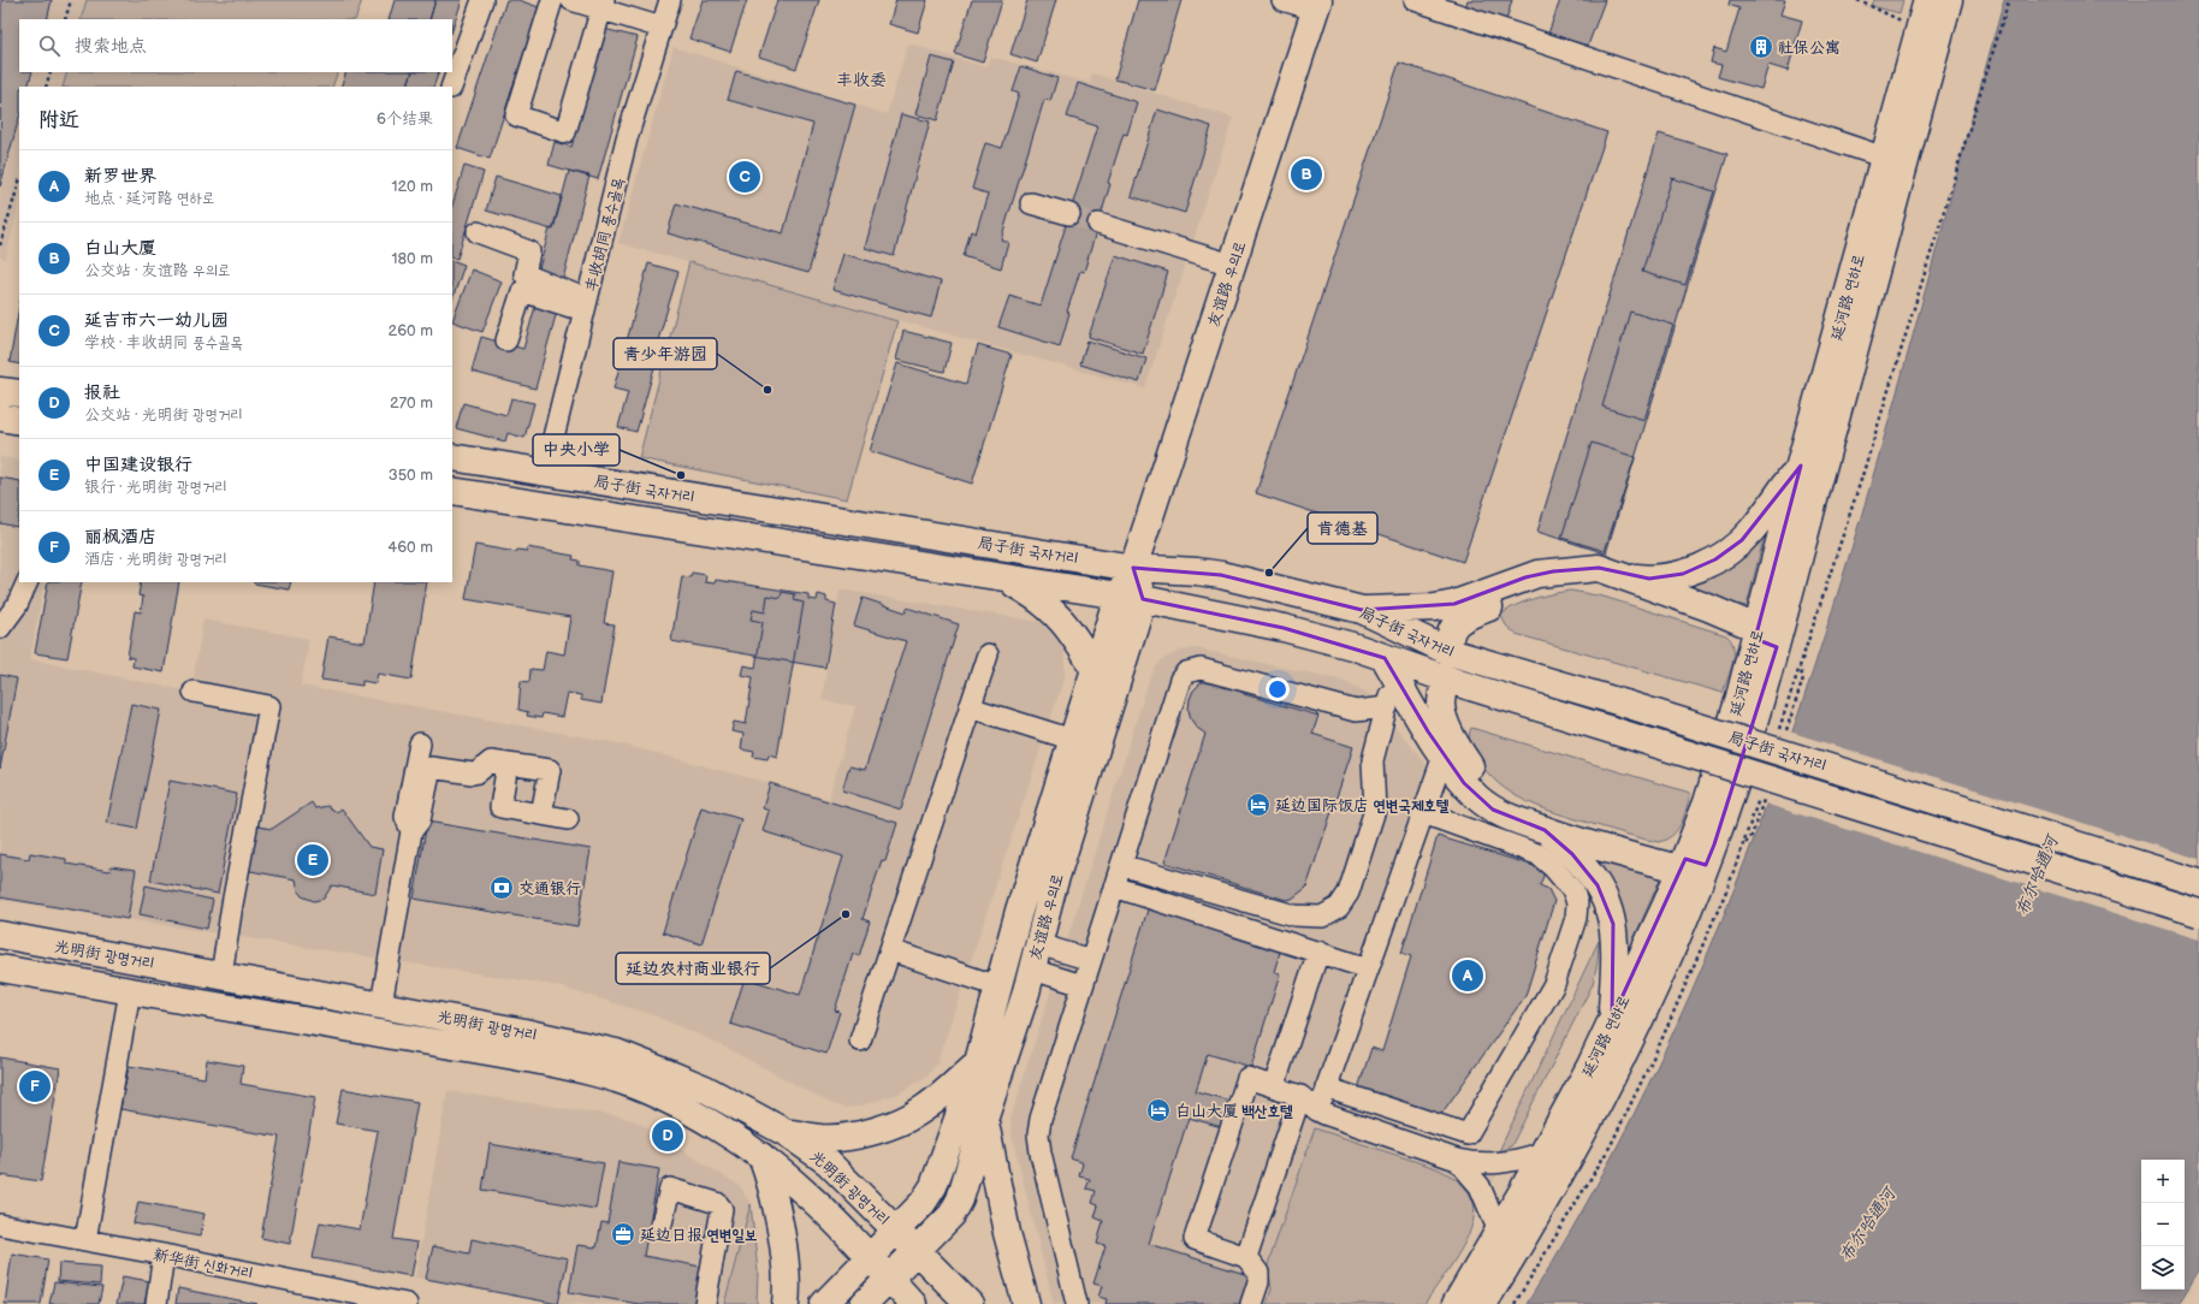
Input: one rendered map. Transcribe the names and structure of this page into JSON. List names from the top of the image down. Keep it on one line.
{"streets":{"main road":["友谊路 우의로","延河路 연하로","局子街 국자거리","光明街 광명거리"],"street":["丰收胡同 풍수골목","新华街 신화거리"]},"crossings":[["丰收胡同 풍수골목","局子街 국자거리"],["友谊路 우의로","局子街 국자거리"],["友谊路 우의로","光明街 광명거리"]],"districts":["丰收委"],"water":["布尔哈通河"],"places":{"building":["社保公寓"],"other":["青少年游园","中央小学","肯德基","延边农村商业银行"],"hotel":["延边国际饭店 연변국제호텔","白山大厦 백산호텔"],"bank":["交通银行"],"office":["延边日报 연변일보"]},"page":{"search":"搜索地点","heading":["附近","6个结果"],"list":[{"mark":"A","name":"新罗世界","note":"地点 · 延河路 연하로","value":"120 m"},{"mark":"B","name":"白山大厦","note":"公交站 · 友谊路 우의로","value":"180 m"},{"mark":"C","name":"延吉市六一幼儿园","note":"学校 · 丰收胡同 풍수골목","value":"260 m"},{"mark":"D","name":"报社","note":"公交站 · 光明街 광명거리","value":"270 m"},{"mark":"E","name":"中国建设银行","note":"银行 · 光明街 광명거리","value":"350 m"},{"mark":"F","name":"丽枫酒店","note":"酒店 · 光明街 광명거리","value":"460 m"}],"pins":["B","C","E","A","F","D"],"map_buttons":["+","−"]}}
